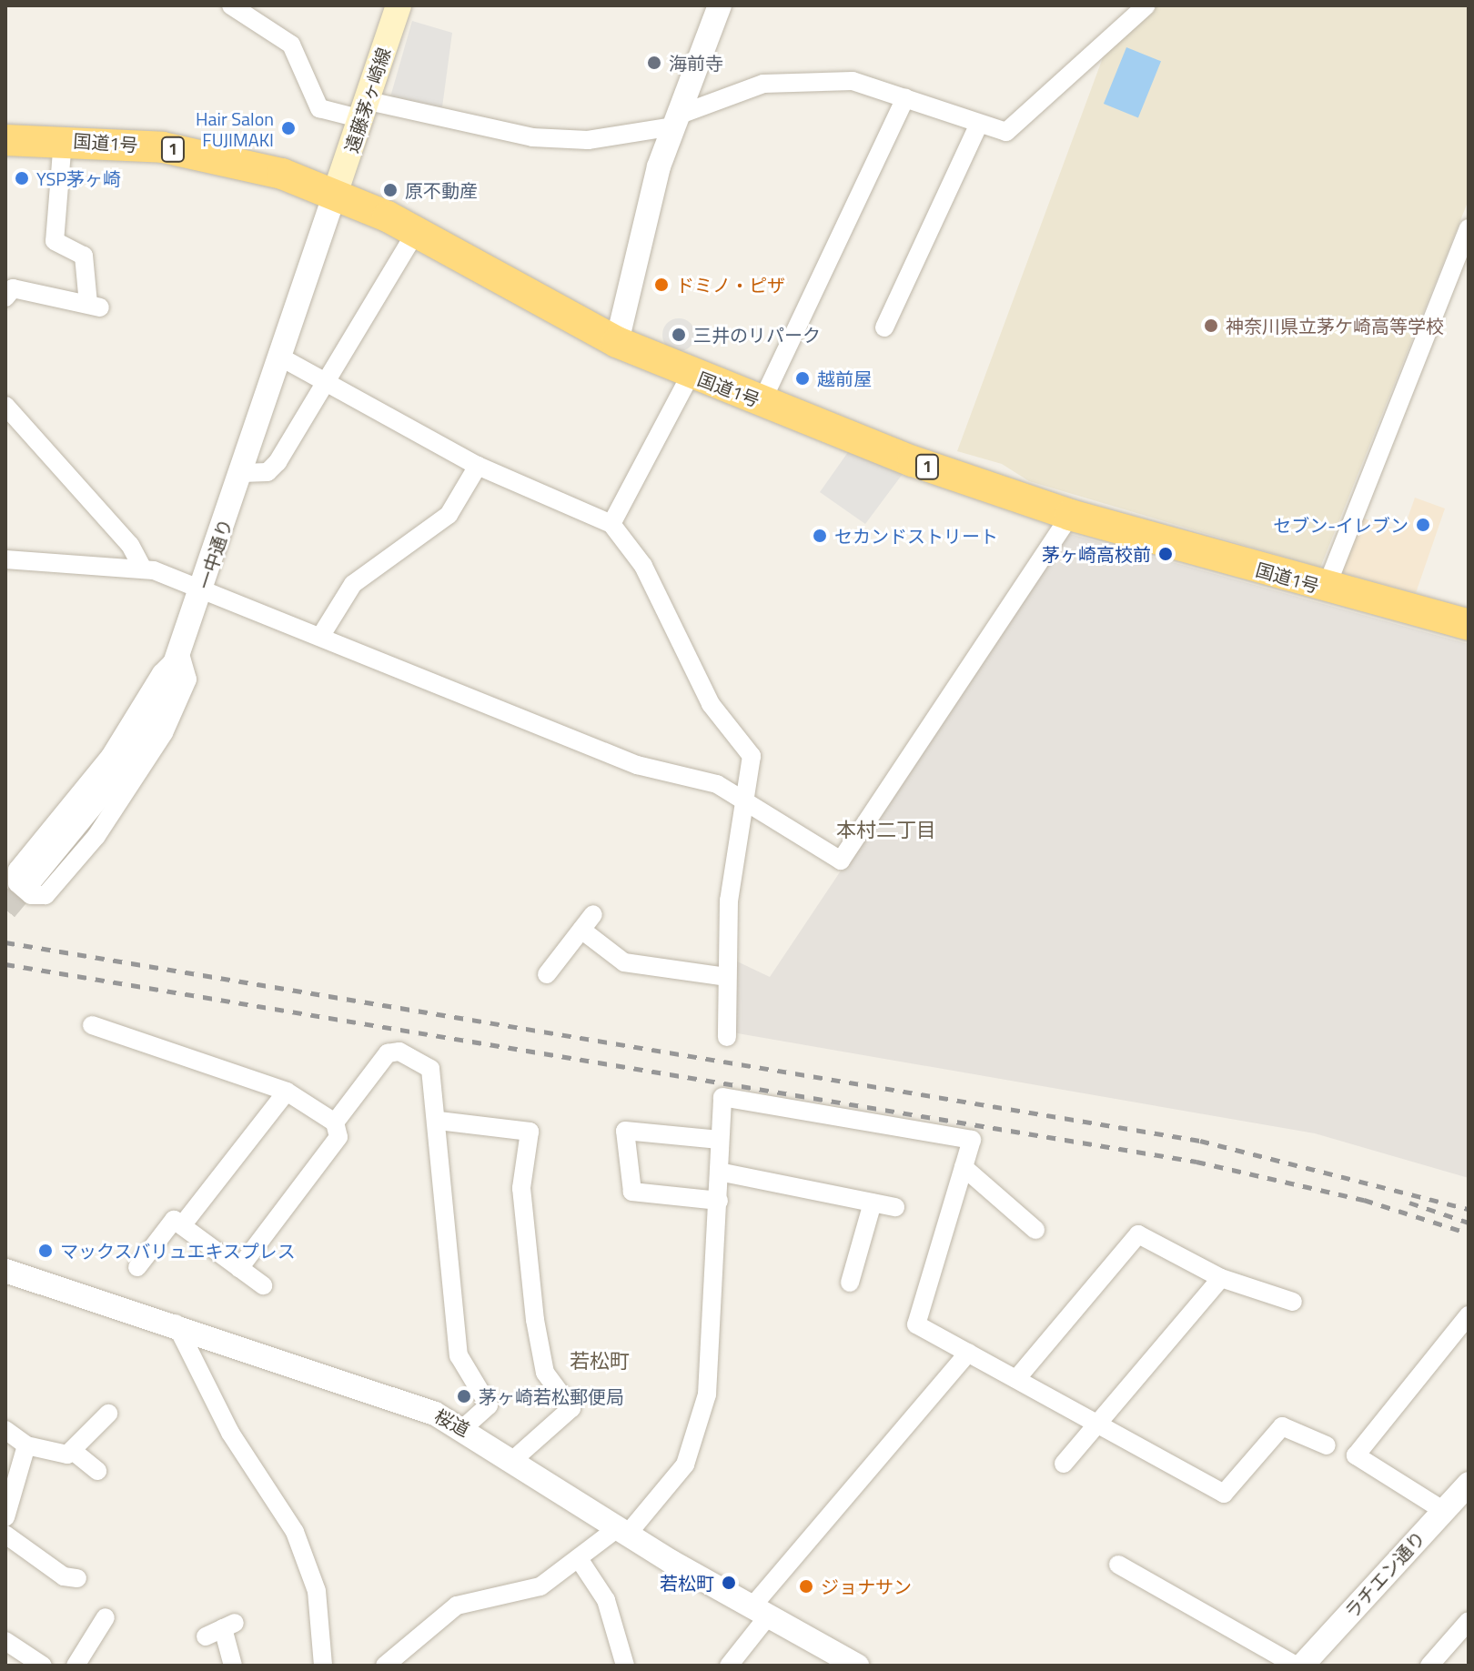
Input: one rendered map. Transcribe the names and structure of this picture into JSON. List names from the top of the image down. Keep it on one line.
{"streets":{"highway":["国道1号","1"],"main road":["遠藤茅ヶ崎線"],"street":["一中通り","桜道","ラチエン通り"]},"crossings":[["遠藤茅ヶ崎線","国道1号"],["遠藤茅ヶ崎線","一中通り"],["国道1号","一中通り"]],"districts":["本村二丁目","若松町"],"places":["海前寺","Hair Salon FUJIMAKI","YSP茅ヶ崎","原不動産","ドミノ・ピザ","神奈川県立茅ケ崎高等学校","三井のリパーク","越前屋","セブン-イレブン","セカンドストリート","茅ヶ崎高校前","マックスバリュエキスプレス","茅ヶ崎若松郵便局","若松町","ジョナサン"]}
